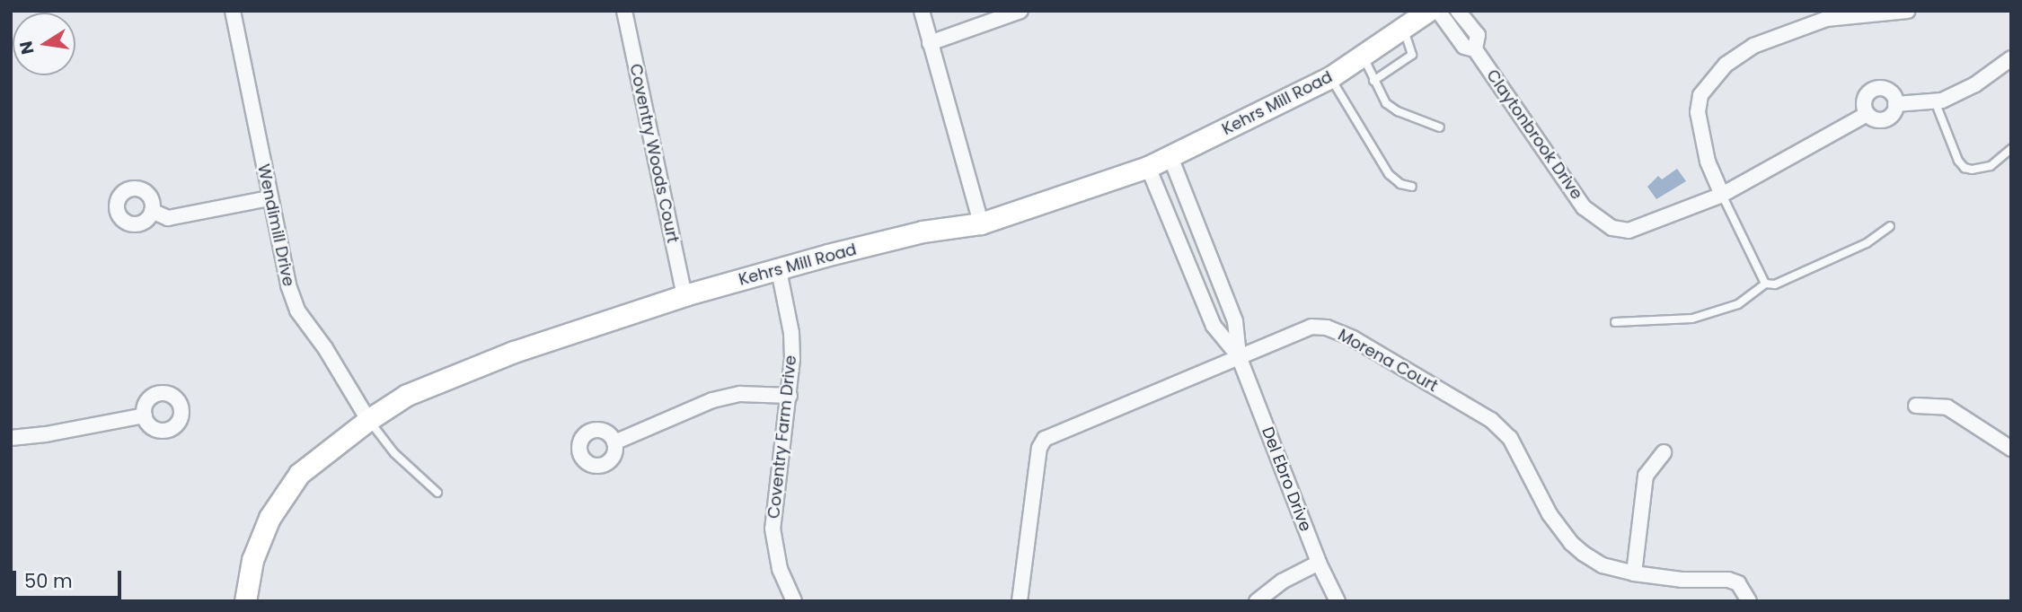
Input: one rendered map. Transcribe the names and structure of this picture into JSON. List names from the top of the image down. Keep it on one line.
{"streets":{"main road":["Kehrs Mill Road"],"street":["Claytonbrook Drive","Coventry Woods Court","Wendimill Drive","Morena Court","Coventry Farm Drive","Del Ebro Drive"]},"crossings":[["Kehrs Mill Road","Coventry Woods Court"],["Kehrs Mill Road","Wendimill Drive"],["Kehrs Mill Road","Coventry Farm Drive"],["Kehrs Mill Road","Del Ebro Drive"],["Morena Court","Del Ebro Drive"]],"scale_bar":"50 m","north":"left"}
